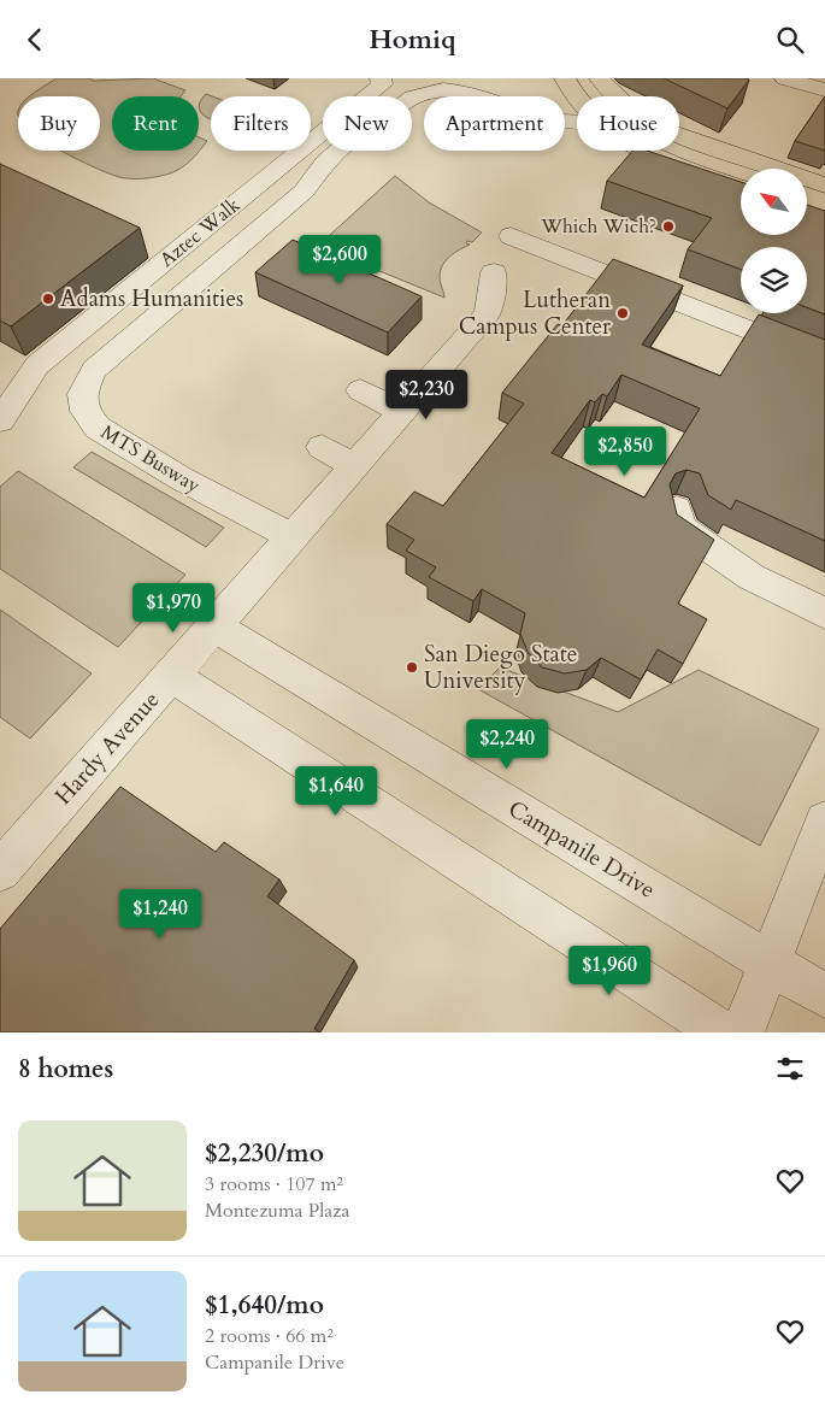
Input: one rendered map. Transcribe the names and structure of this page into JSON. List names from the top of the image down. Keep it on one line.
{"streets":{"street":["Aztec Walk","MTS Busway","Hardy Avenue","Campanile Drive"]},"crossings":[["MTS Busway","Hardy Avenue"],["Hardy Avenue","Campanile Drive"]],"places":["Which Wich?","Adams Humanities","Lutheran Campus Center","San Diego State University"],"north":"top left","page":{"header":"Homiq","chip":["Buy","Rent","Filters","New","Apartment","House"],"price":["$2,600","$2,230","$2,850","$1,970","$2,240","$1,640","$1,240","$1,960"],"heading":"8 homes","list":[{"name":"$2,230/mo","note":"3 rooms · 107 m² · Montezuma Plaza"},{"name":"$1,640/mo","note":"2 rooms · 66 m² · Campanile Drive"}]}}
